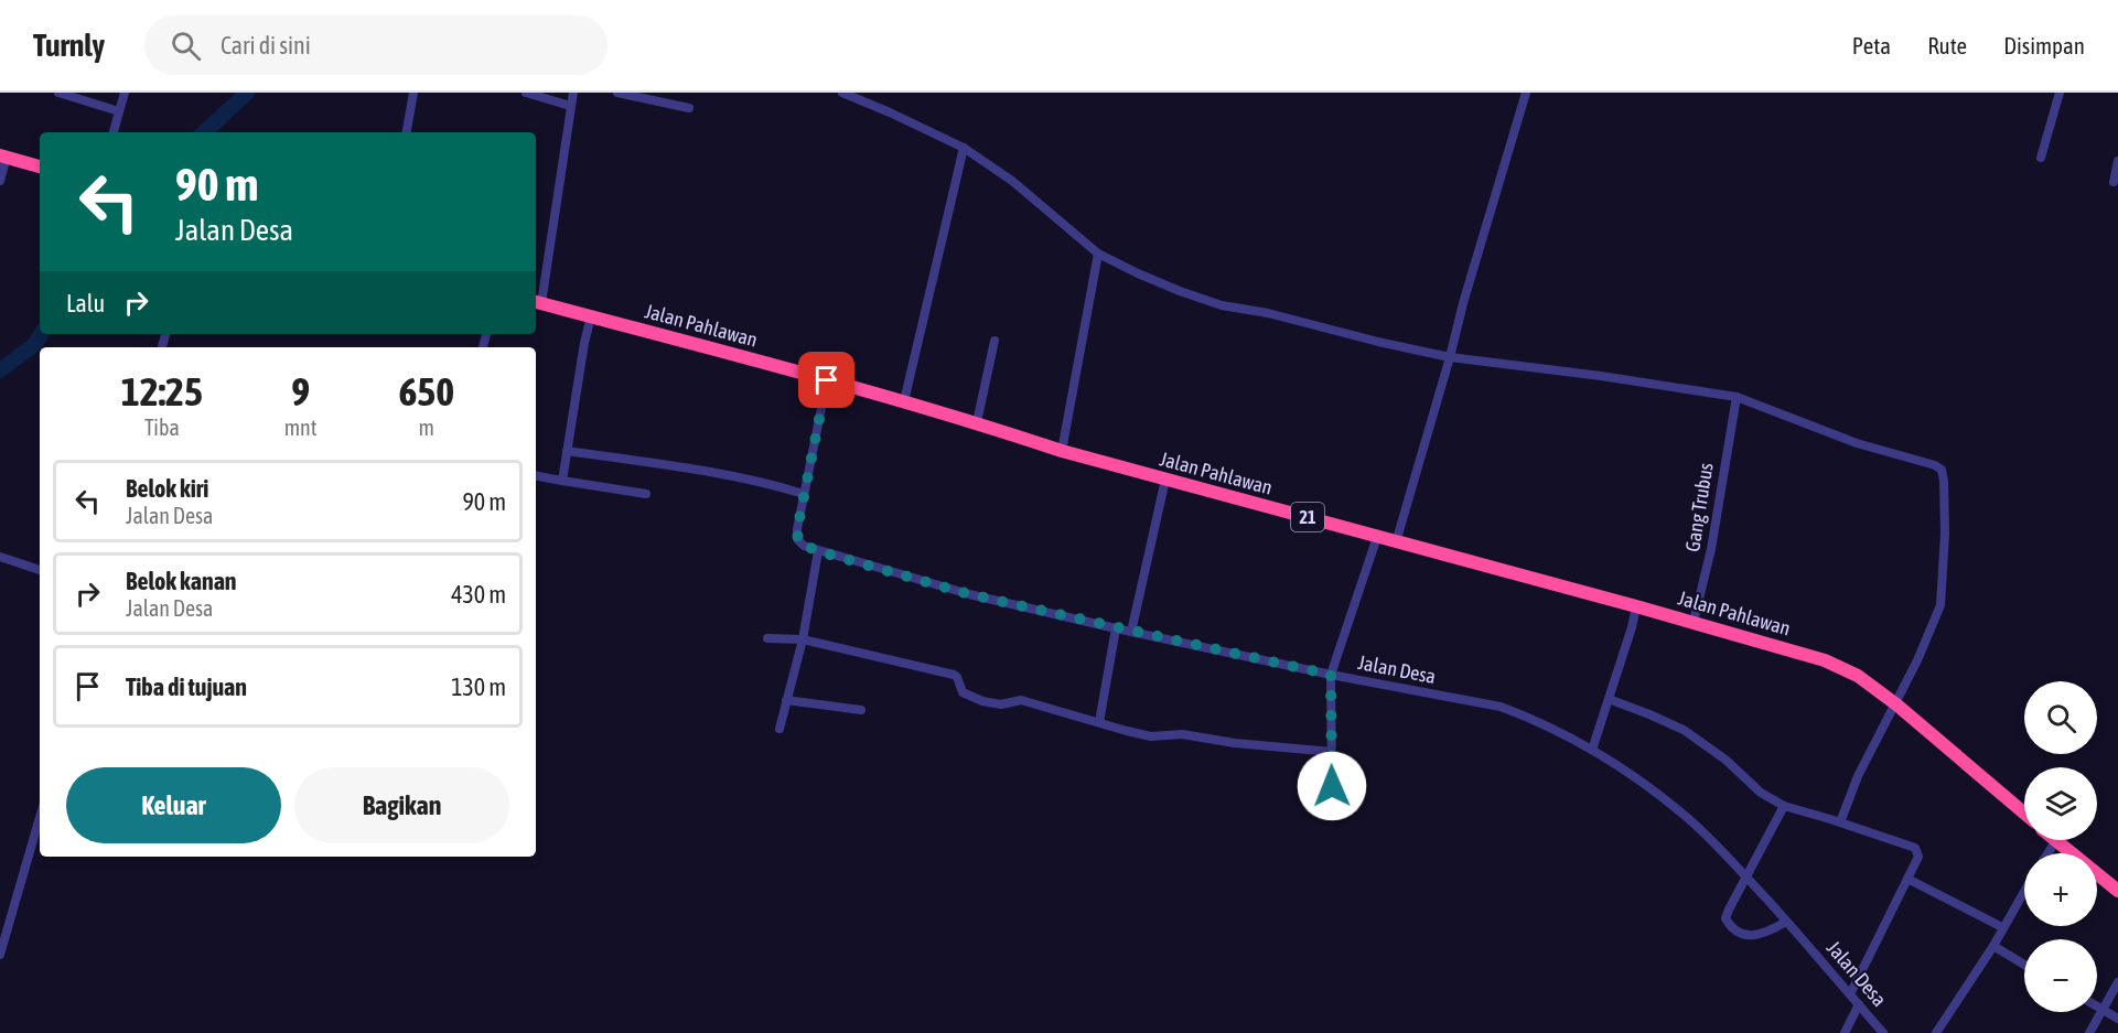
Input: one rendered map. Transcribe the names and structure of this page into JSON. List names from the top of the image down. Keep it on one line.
{"streets":{"highway":["Jalan Pahlawan","21"],"street":["Gang Trubus","Jalan Desa"]},"crossings":[["Jalan Pahlawan","Gang Trubus"],["Jalan Pahlawan","Jalan Desa"]],"page":{"header":"Turnly","search":"Cari di sini","nav":["Peta","Rute","Disimpan"],"turn":["90 m","Jalan Desa"],"then":"Lalu","eta":["12:25","Tiba","9","mnt","650","m"],"list":[{"name":"Belok kiri","note":"Jalan Desa","value":"90 m"},{"name":"Belok kanan","note":"Jalan Desa","value":"430 m"},{"name":"Tiba di tujuan","value":"130 m"}],"map_buttons":["+","−"],"buttons":["Keluar","Bagikan"]}}
